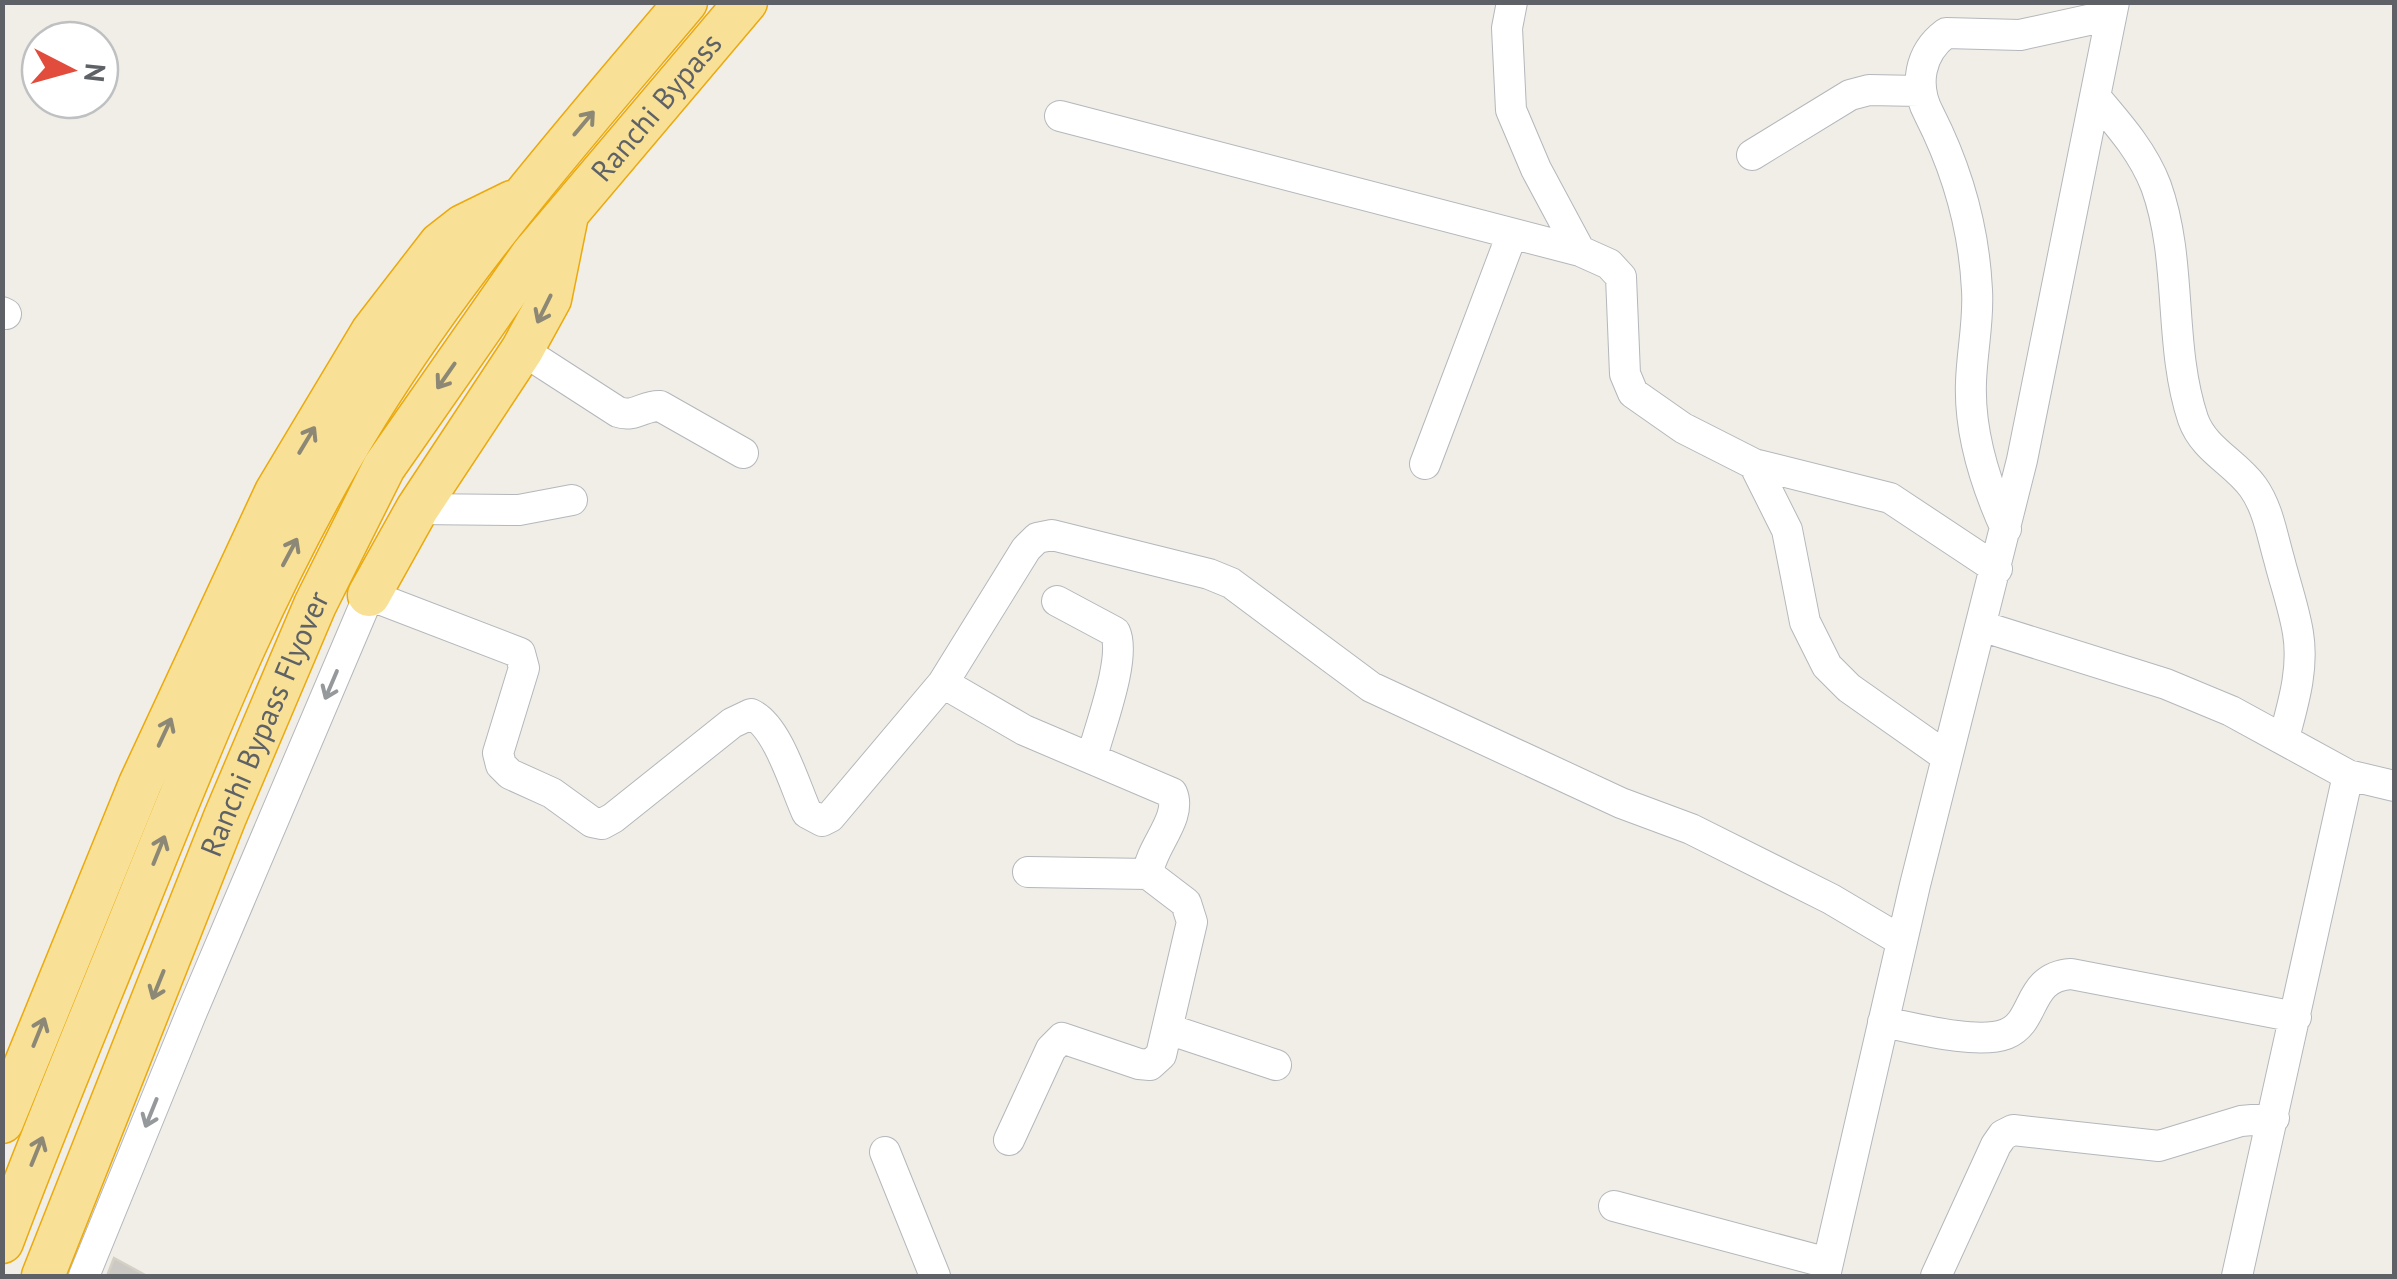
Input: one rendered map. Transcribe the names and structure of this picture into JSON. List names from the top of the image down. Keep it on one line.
{"streets":{"highway":["Ranchi Bypass","Ranchi Bypass Flyover"]},"crossings":[["Ranchi Bypass","Ranchi Bypass Flyover"]],"north":"right"}
